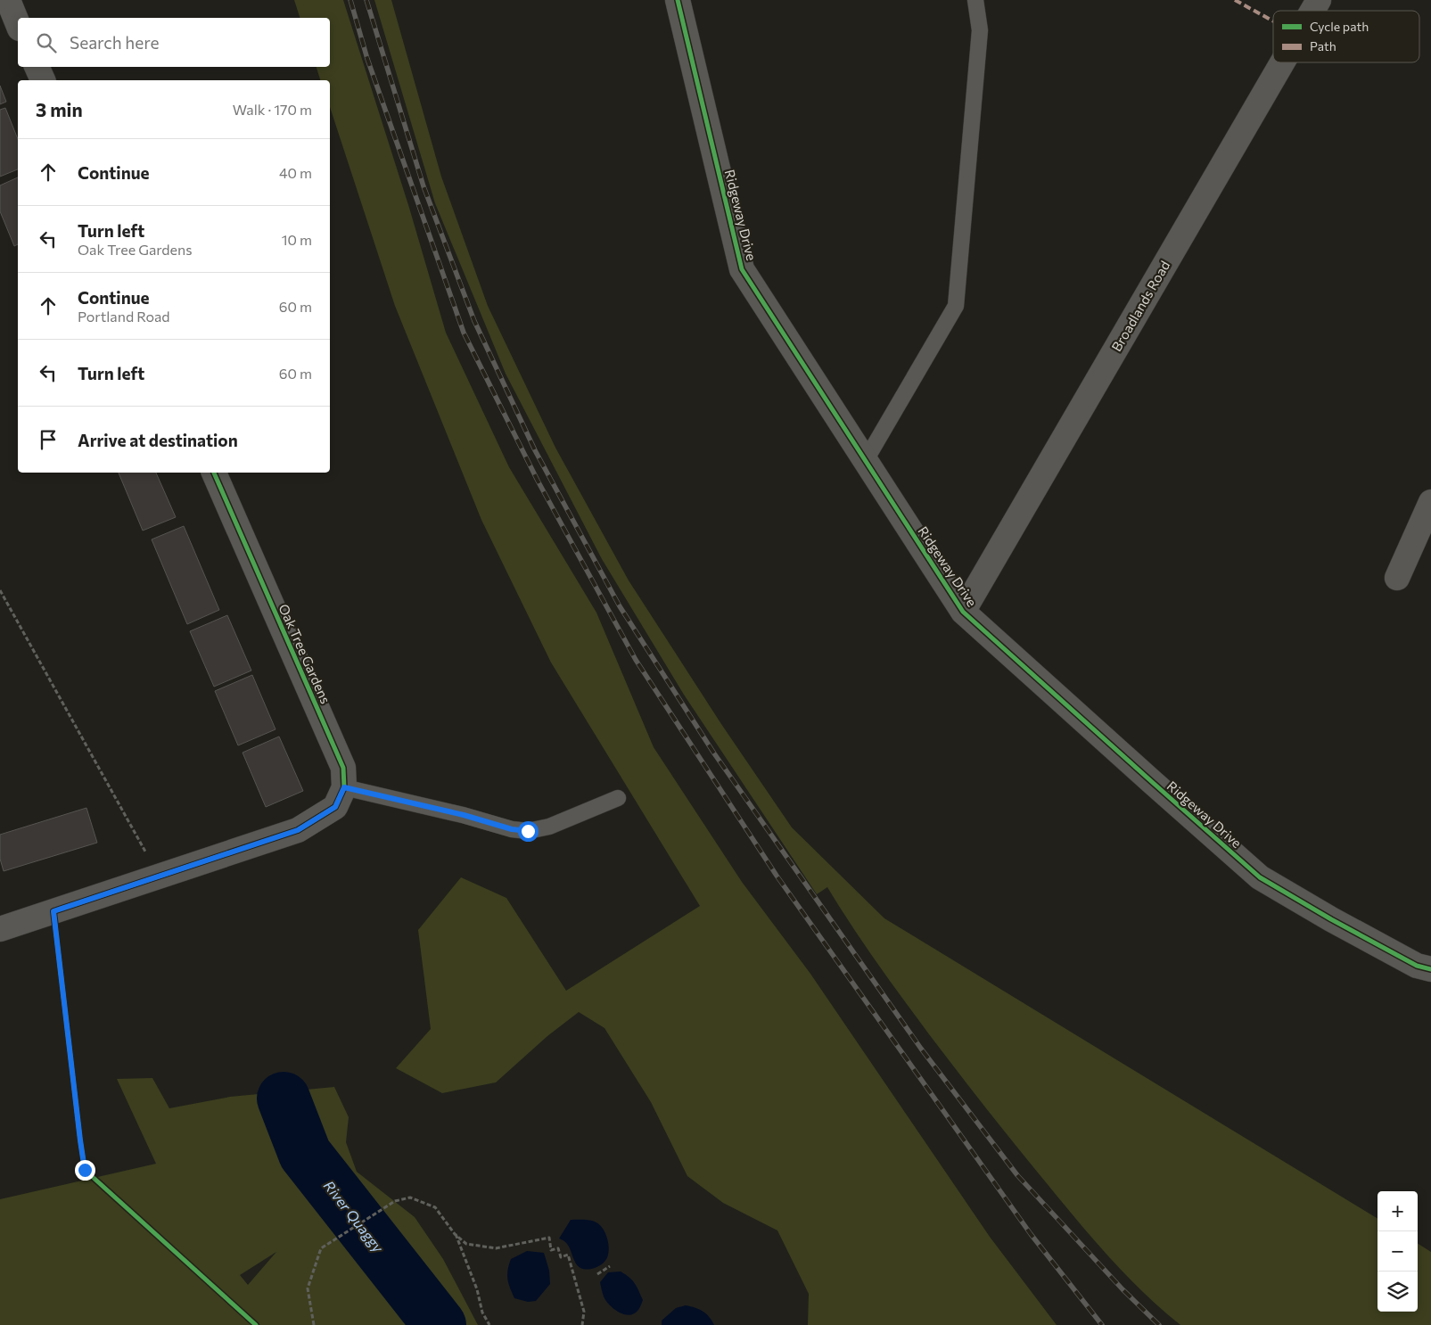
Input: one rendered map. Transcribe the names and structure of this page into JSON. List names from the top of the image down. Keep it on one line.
{"streets":{"street":["Ridgeway Drive","Broadlands Road","Oak Tree Gardens"]},"crossings":[["Ridgeway Drive","Broadlands Road"]],"water":["River Quaggy"],"legend":["Cycle path","Path"],"page":{"search":"Search here","heading":["3 min","Walk · 170 m"],"list":[["Continue","40 m"],["Turn left","Oak Tree Gardens","10 m"],["Continue","Portland Road","60 m"],["Turn left","60 m"],"Arrive at destination"],"map_buttons":["+","−"]}}
